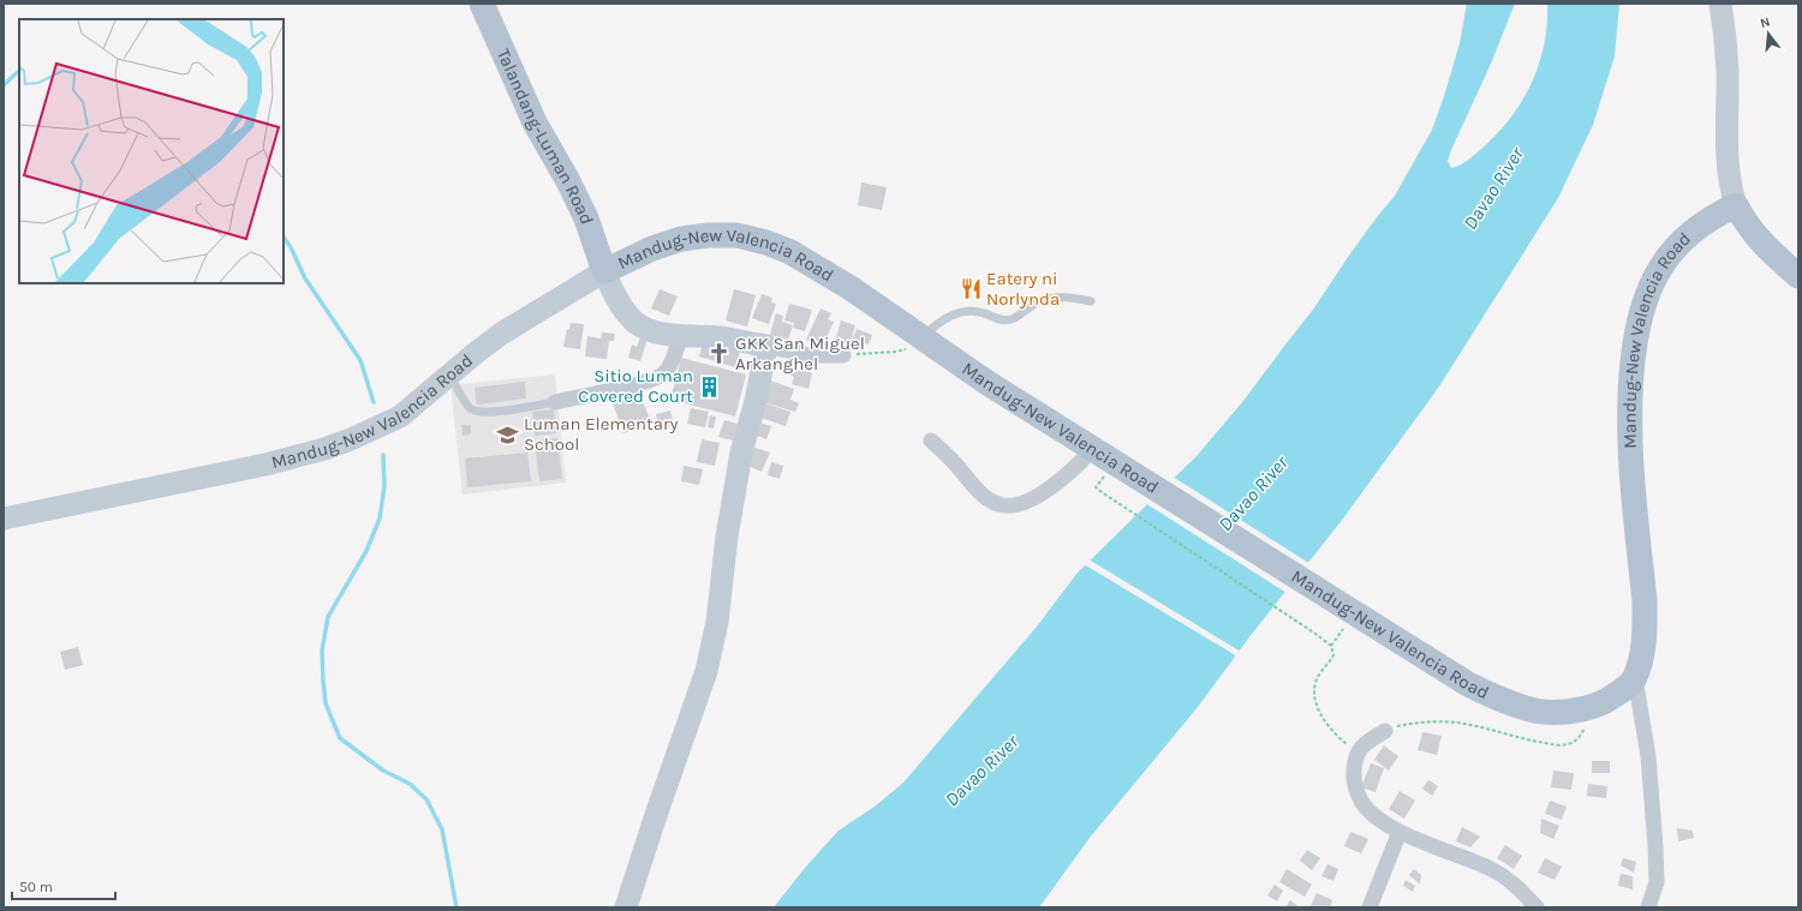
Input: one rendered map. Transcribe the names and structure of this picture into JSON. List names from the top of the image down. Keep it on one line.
{"streets":{"main road":["Talandang-Luman Road","Mandug-New Valencia Road"]},"crossings":[["Talandang-Luman Road","Mandug-New Valencia Road"]],"water":["Davao River"],"places":{"restaurant":["Eatery ni Norlynda"],"church":["GKK San Miguel Arkanghel"],"building":["Sitio Luman Covered Court"],"school or university":["Luman Elementary School"]},"scale_bar":"50 m","north":"top"}
